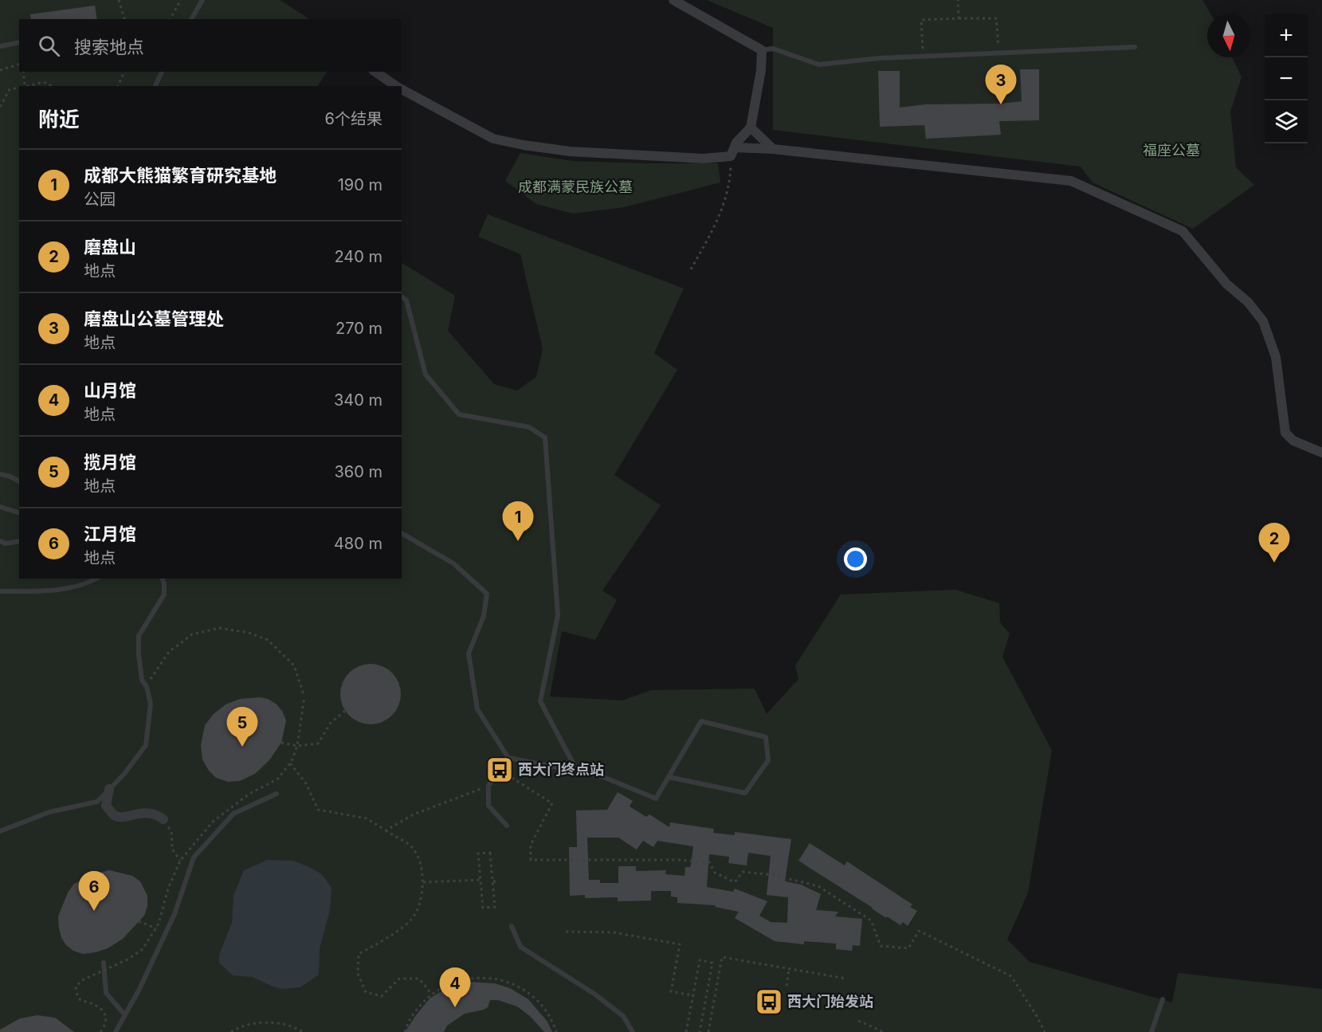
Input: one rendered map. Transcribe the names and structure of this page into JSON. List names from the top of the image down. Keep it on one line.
{"parks":["福座公墓","成都满蒙民族公墓"],"places":{"bus stop":["西大门终点站","西大门始发站"]},"north":"bottom","page":{"map_buttons":["+","−"],"search":"搜索地点","pins":["3","1","2","5","6","4"],"heading":["附近","6个结果"],"list":[{"mark":"1","name":"成都大熊猫繁育研究基地","note":"公园","value":"190 m"},{"mark":"2","name":"磨盘山","note":"地点","value":"240 m"},{"mark":"3","name":"磨盘山公墓管理处","note":"地点","value":"270 m"},{"mark":"4","name":"山月馆","note":"地点","value":"340 m"},{"mark":"5","name":"揽月馆","note":"地点","value":"360 m"},{"mark":"6","name":"江月馆","note":"地点","value":"480 m"}]}}
